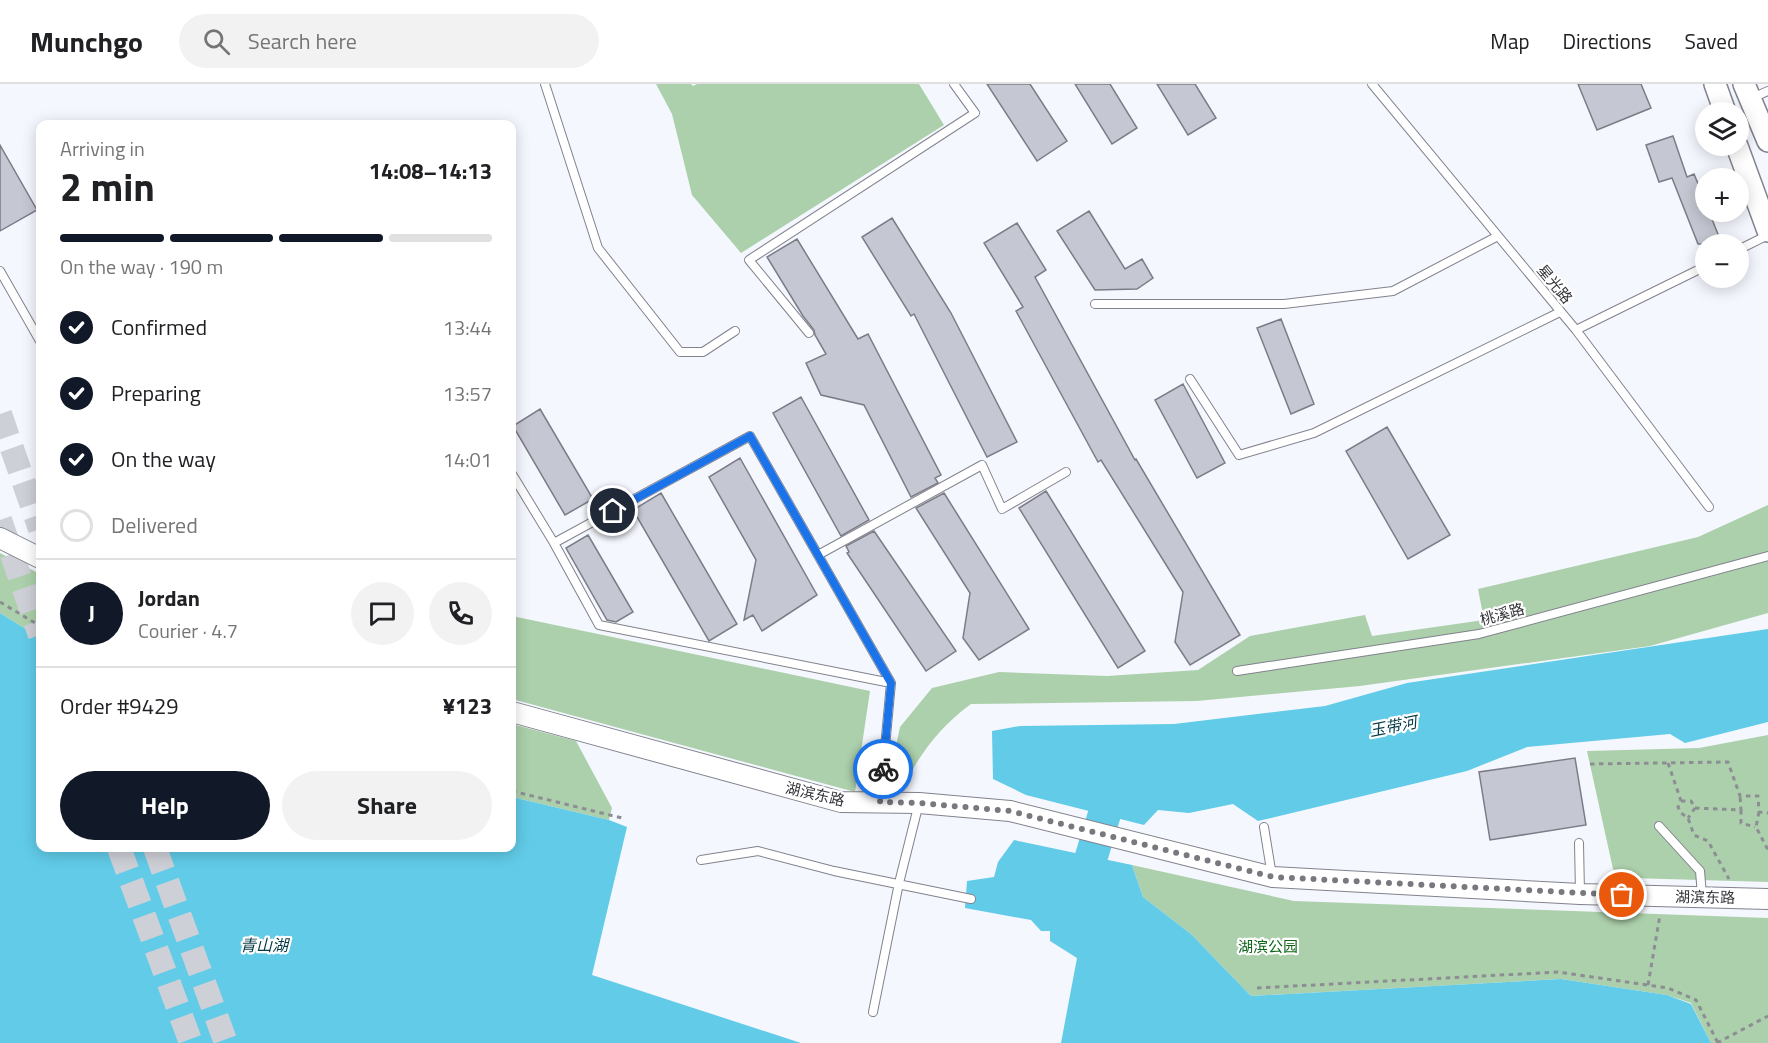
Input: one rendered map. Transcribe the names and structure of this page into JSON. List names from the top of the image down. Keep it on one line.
{"streets":{"street":["湖滨东路"],"lane":["星光路","桃溪路"]},"water":["玉带河","青山湖"],"parks":["湖滨公园"],"page":{"header":"Munchgo","search":"Search here","nav":["Map","Directions","Saved"],"map_buttons":["+","−"],"heading":["2 min","Arriving in","14:08–14:13"],"panel":["Jordan","Courier · 4.7","Order #9429","¥123"],"bar":"On the way · 190 m","list":[["Confirmed","13:44"],["Preparing","13:57"],["On the way","14:01"],"Delivered"],"round":"J","buttons":["Help","Share"]}}
